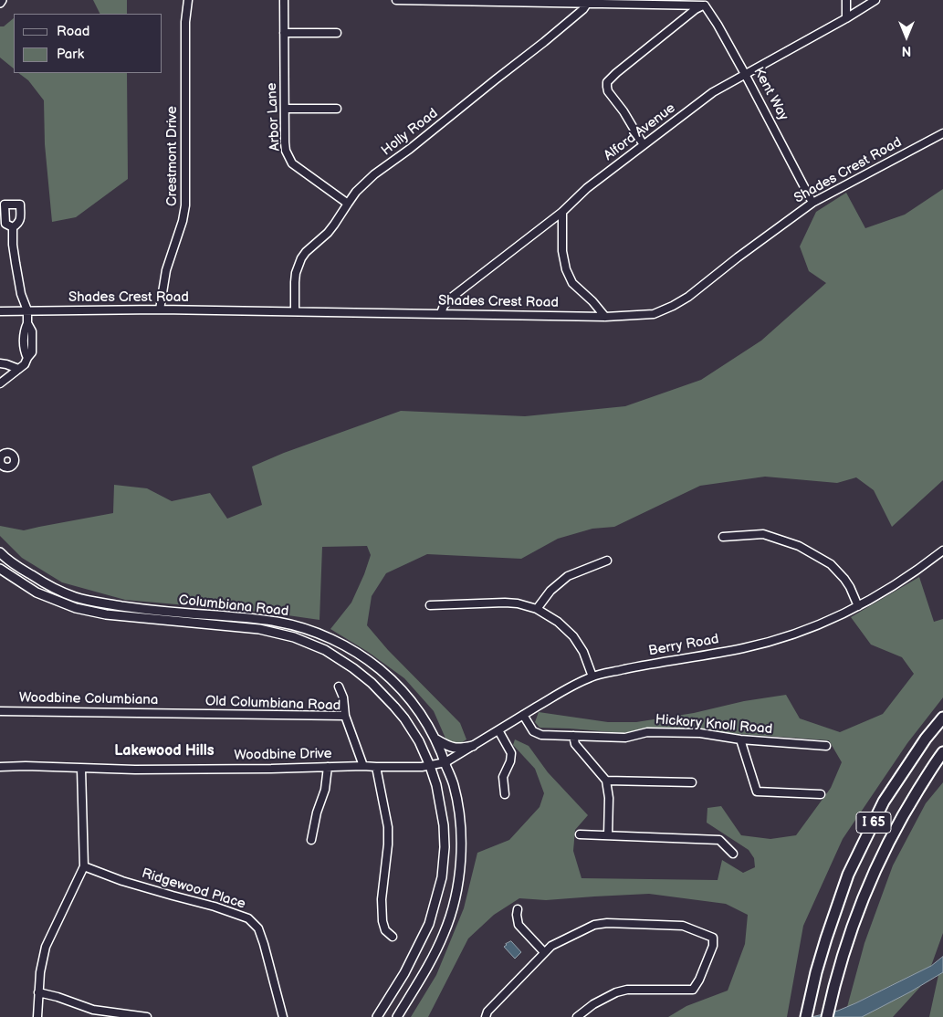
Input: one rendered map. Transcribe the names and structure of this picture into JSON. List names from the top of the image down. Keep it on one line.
{"streets":{"highway":["I 65"],"main road":["Columbiana Road"],"street":["Kent Way","Arbor Lane","Holly Road","Alford Avenue","Crestmont Drive","Shades Crest Road","Berry Road","Woodbine Columbiana","Old Columbiana Road","Hickory Knoll Road","Woodbine Drive","Ridgewood Place"]},"crossings":[["Kent Way","Alford Avenue"],["Kent Way","Shades Crest Road"],["Arbor Lane","Holly Road"],["Holly Road","Shades Crest Road"],["Alford Avenue","Shades Crest Road"],["Crestmont Drive","Shades Crest Road"],["Columbiana Road","Berry Road"],["Columbiana Road","Woodbine Drive"],["Berry Road","Hickory Knoll Road"],["Berry Road","Woodbine Drive"],["Woodbine Columbiana","Old Columbiana Road"],["Old Columbiana Road","Woodbine Drive"]],"districts":["Lakewood Hills"],"legend":["Road","Park"],"north":"bottom"}
